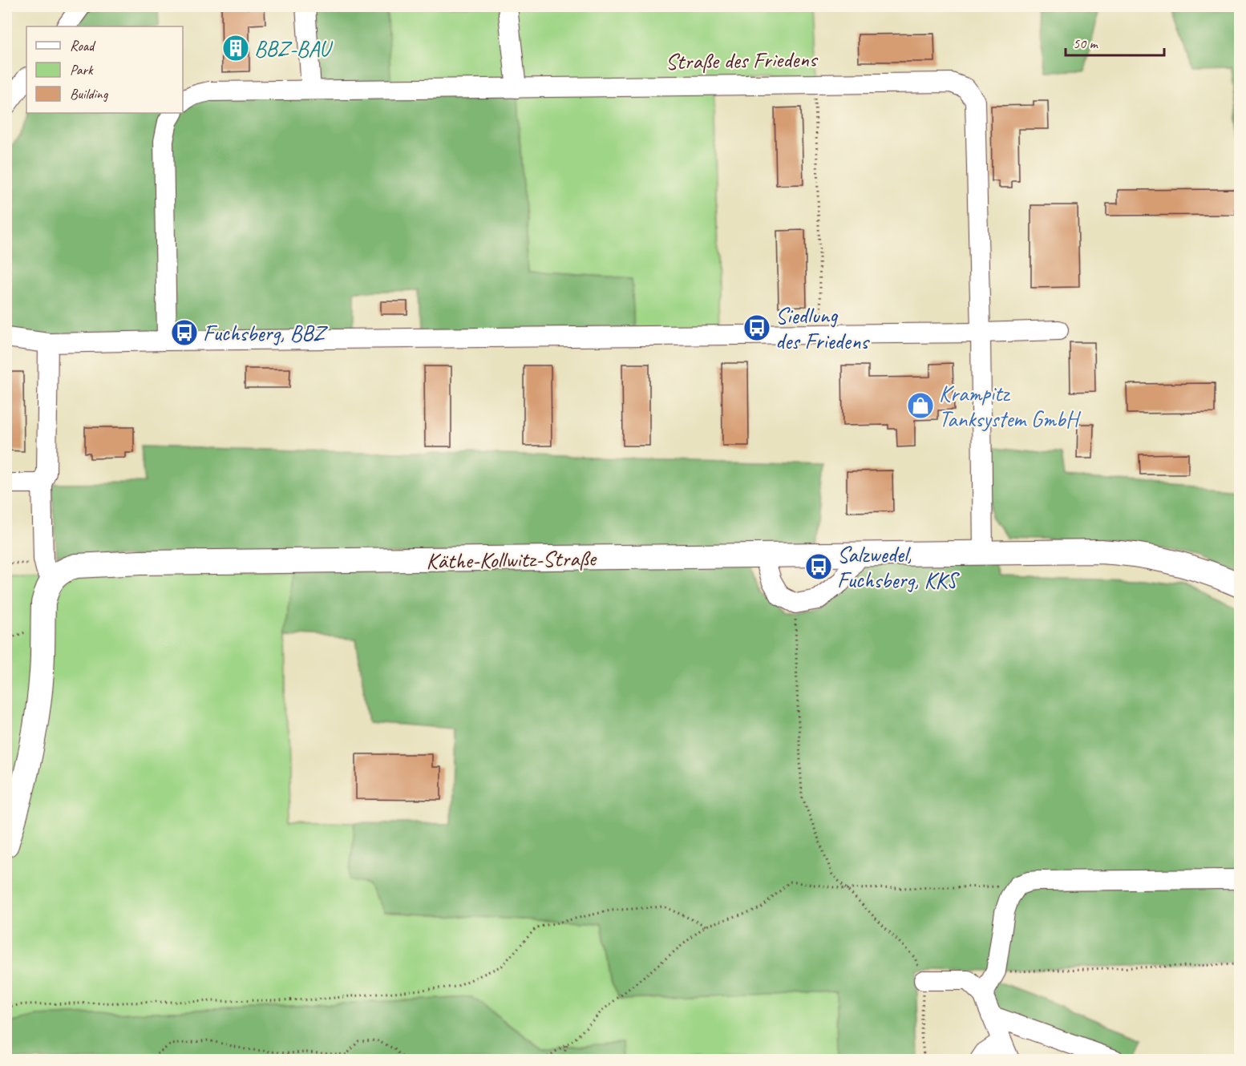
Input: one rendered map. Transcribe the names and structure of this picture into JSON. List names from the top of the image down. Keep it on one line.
{"streets":{"main road":["Käthe-Kollwitz-Straße"],"street":["Straße des Friedens"]},"places":{"building":["BBZ-BAU"],"bus stop":["Siedlung des Friedens","Fuchsberg, BBZ","Salzwedel, Fuchsberg, KKS"],"shop":["Krampitz Tanksystem GmbH"]},"legend":["Road","Park","Building"],"scale_bar":"50 m"}
